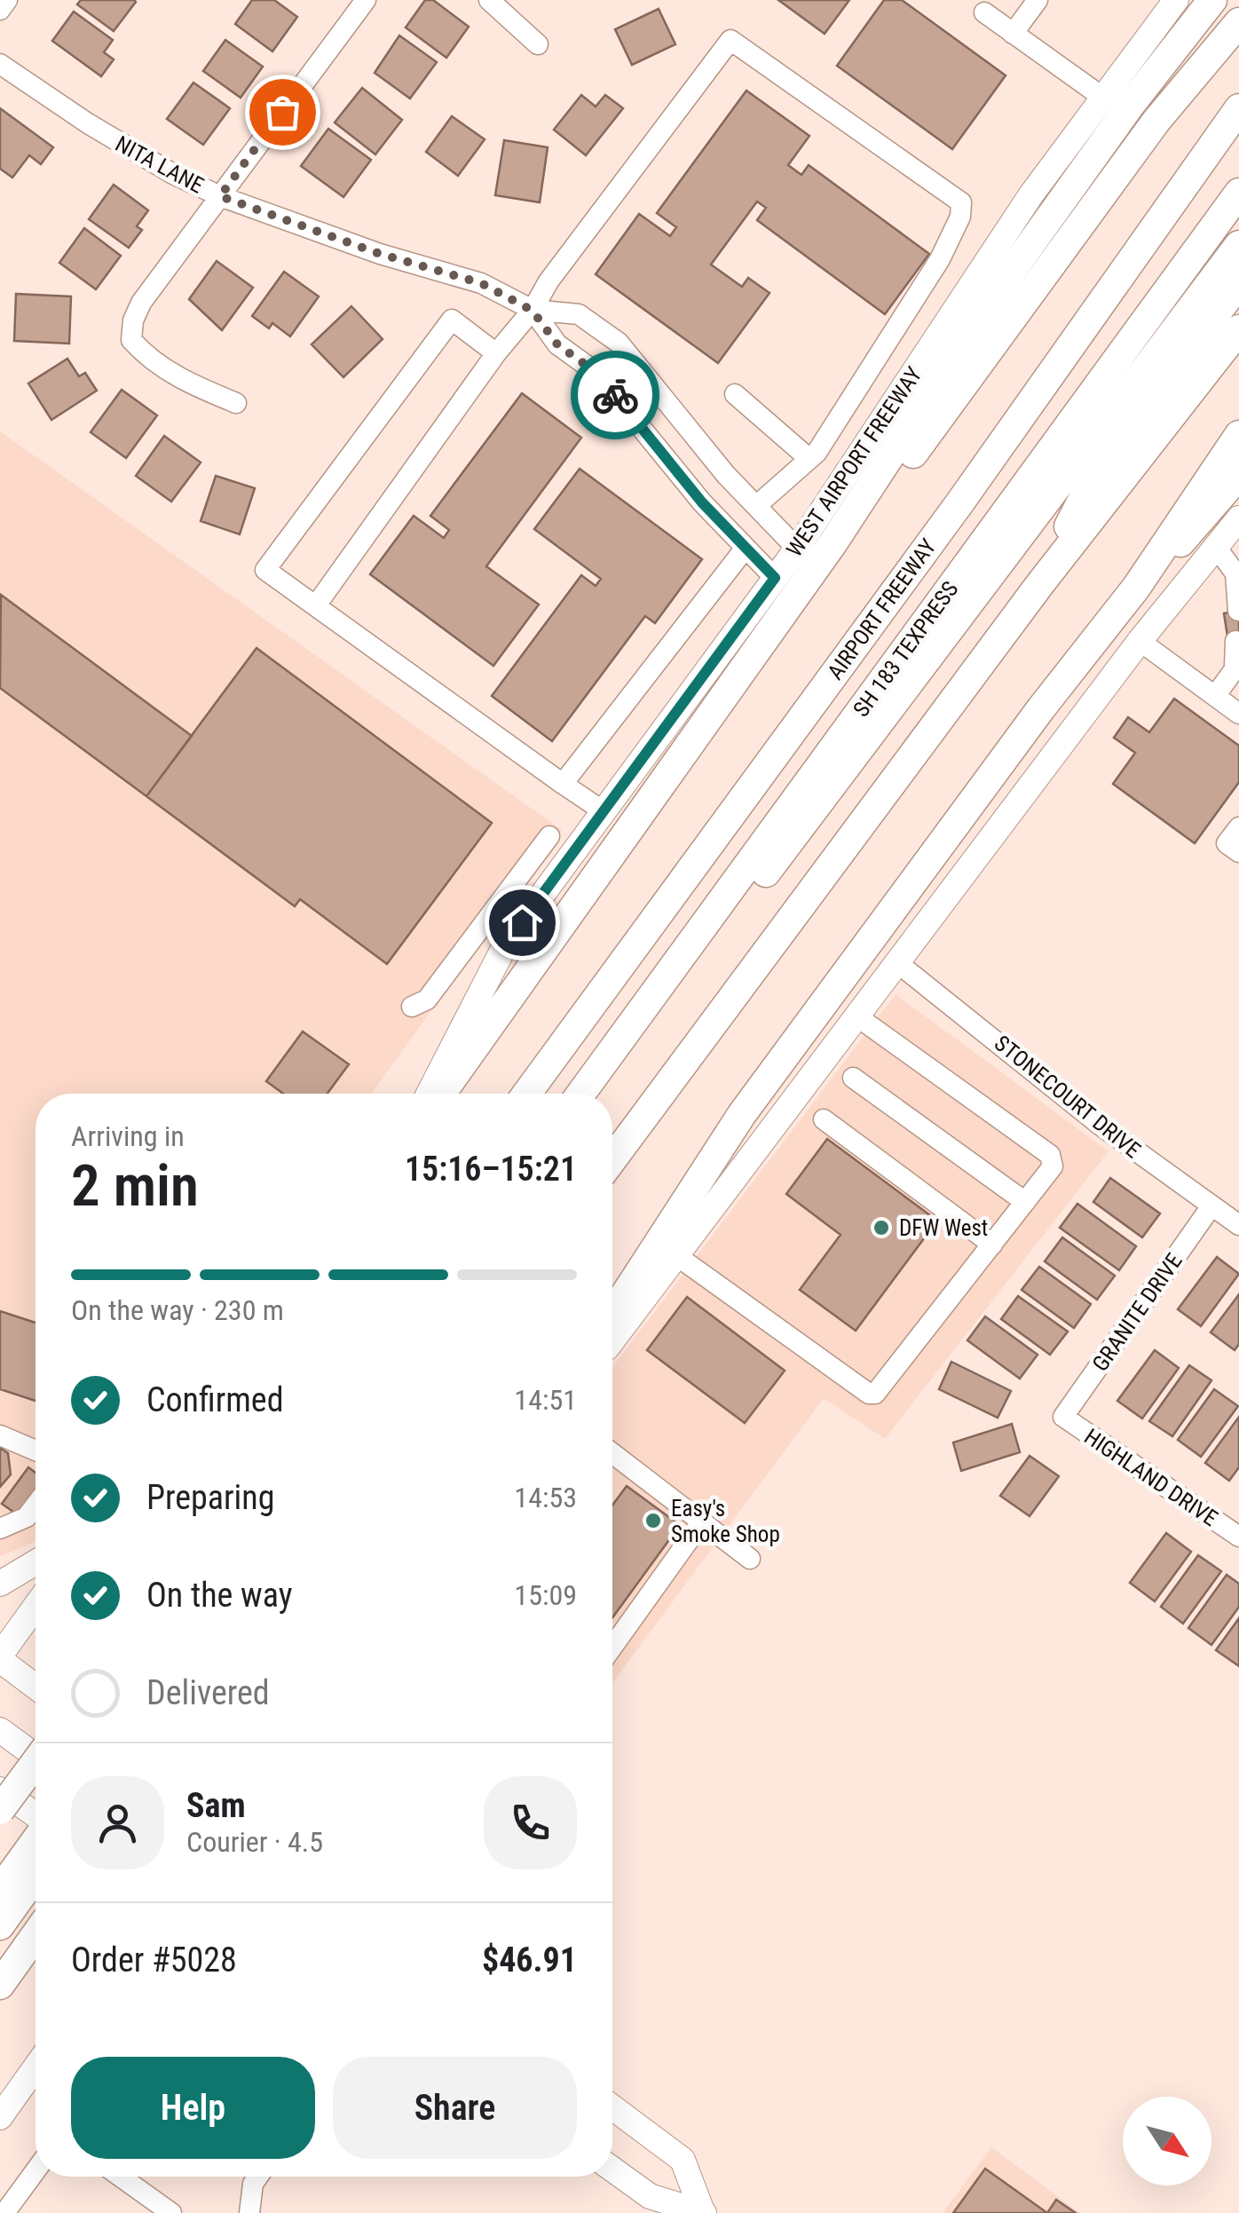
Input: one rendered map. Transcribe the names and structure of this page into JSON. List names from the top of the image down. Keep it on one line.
{"streets":{"highway":["AIRPORT FREEWAY","SH 183 TEXPRESS"],"main road":["WEST AIRPORT FREEWAY"],"street":["NITA LANE","STONECOURT DRIVE","GRANITE DRIVE","HIGHLAND DRIVE"]},"crossings":[["NITA LANE","WEST AIRPORT FREEWAY"],["STONECOURT DRIVE","GRANITE DRIVE"],["GRANITE DRIVE","HIGHLAND DRIVE"]],"places":["DFW West","Easy's Smoke Shop"],"north":"bottom right","page":{"heading":["2 min","Arriving in","15:16–15:21"],"panel":["Sam","Courier · 4.5","Order #5028","$46.91"],"bar":"On the way · 230 m","list":[["Confirmed","14:51"],["Preparing","14:53"],["On the way","15:09"],"Delivered"],"buttons":["Help","Share"]}}
